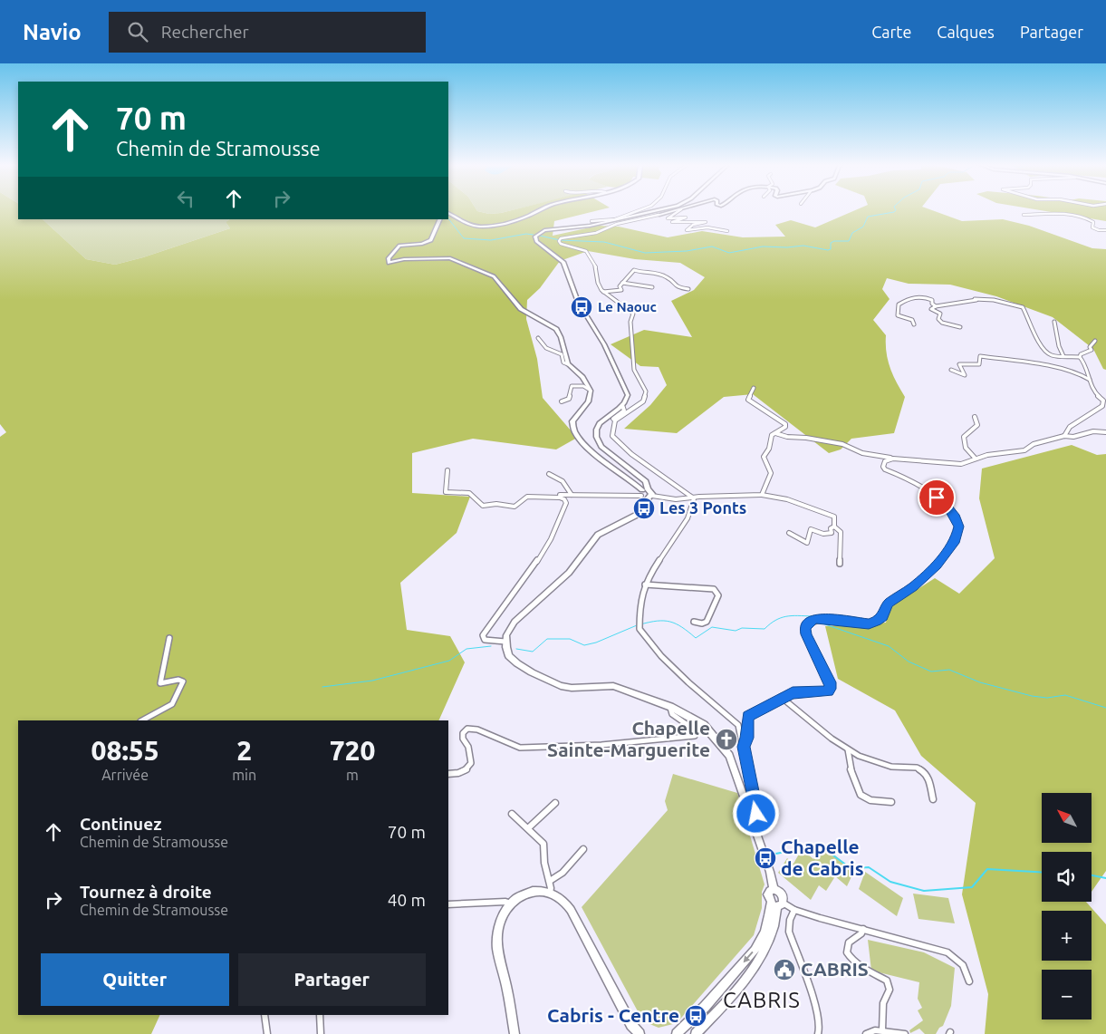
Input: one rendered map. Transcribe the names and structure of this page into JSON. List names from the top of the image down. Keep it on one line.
{"districts":["CABRIS"],"places":{"bus stop":["Le Naouc","Les 3 Ponts","Chapelle de Cabris","Cabris - Centre"],"church":["Chapelle Sainte-Marguerite"],"public building":["CABRIS"]},"north":"top left","page":{"header":"Navio","search":"Rechercher","nav":["Carte","Calques","Partager"],"turn":["70 m","Chemin de Stramousse"],"eta":["08:55","Arrivée","2","min","720","m"],"map_buttons":["+","−"],"list":[{"name":"Continuez","note":"Chemin de Stramousse","value":"70 m"},{"name":"Tournez à droite","note":"Chemin de Stramousse","value":"40 m"}],"buttons":["Quitter","Partager"]}}
